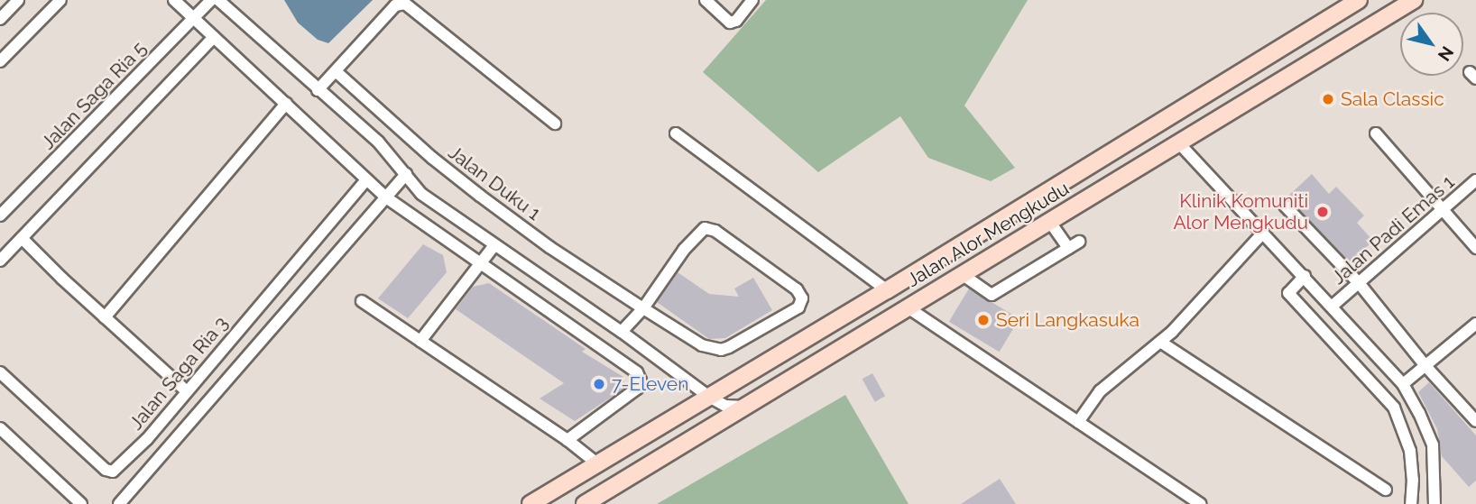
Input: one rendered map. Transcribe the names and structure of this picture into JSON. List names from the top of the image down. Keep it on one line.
{"streets":{"main road":["Jalan Alor Mengkudu"],"street":["Jalan Saga Ria 5","Jalan Duku 1","Jalan Padi Emas 1","Jalan Saga Ria 3"]},"places":["Sala Classic","Klinik Komuniti Alor Mengkudu","Seri Langkasuka","7-Eleven"],"north":"bottom right"}
